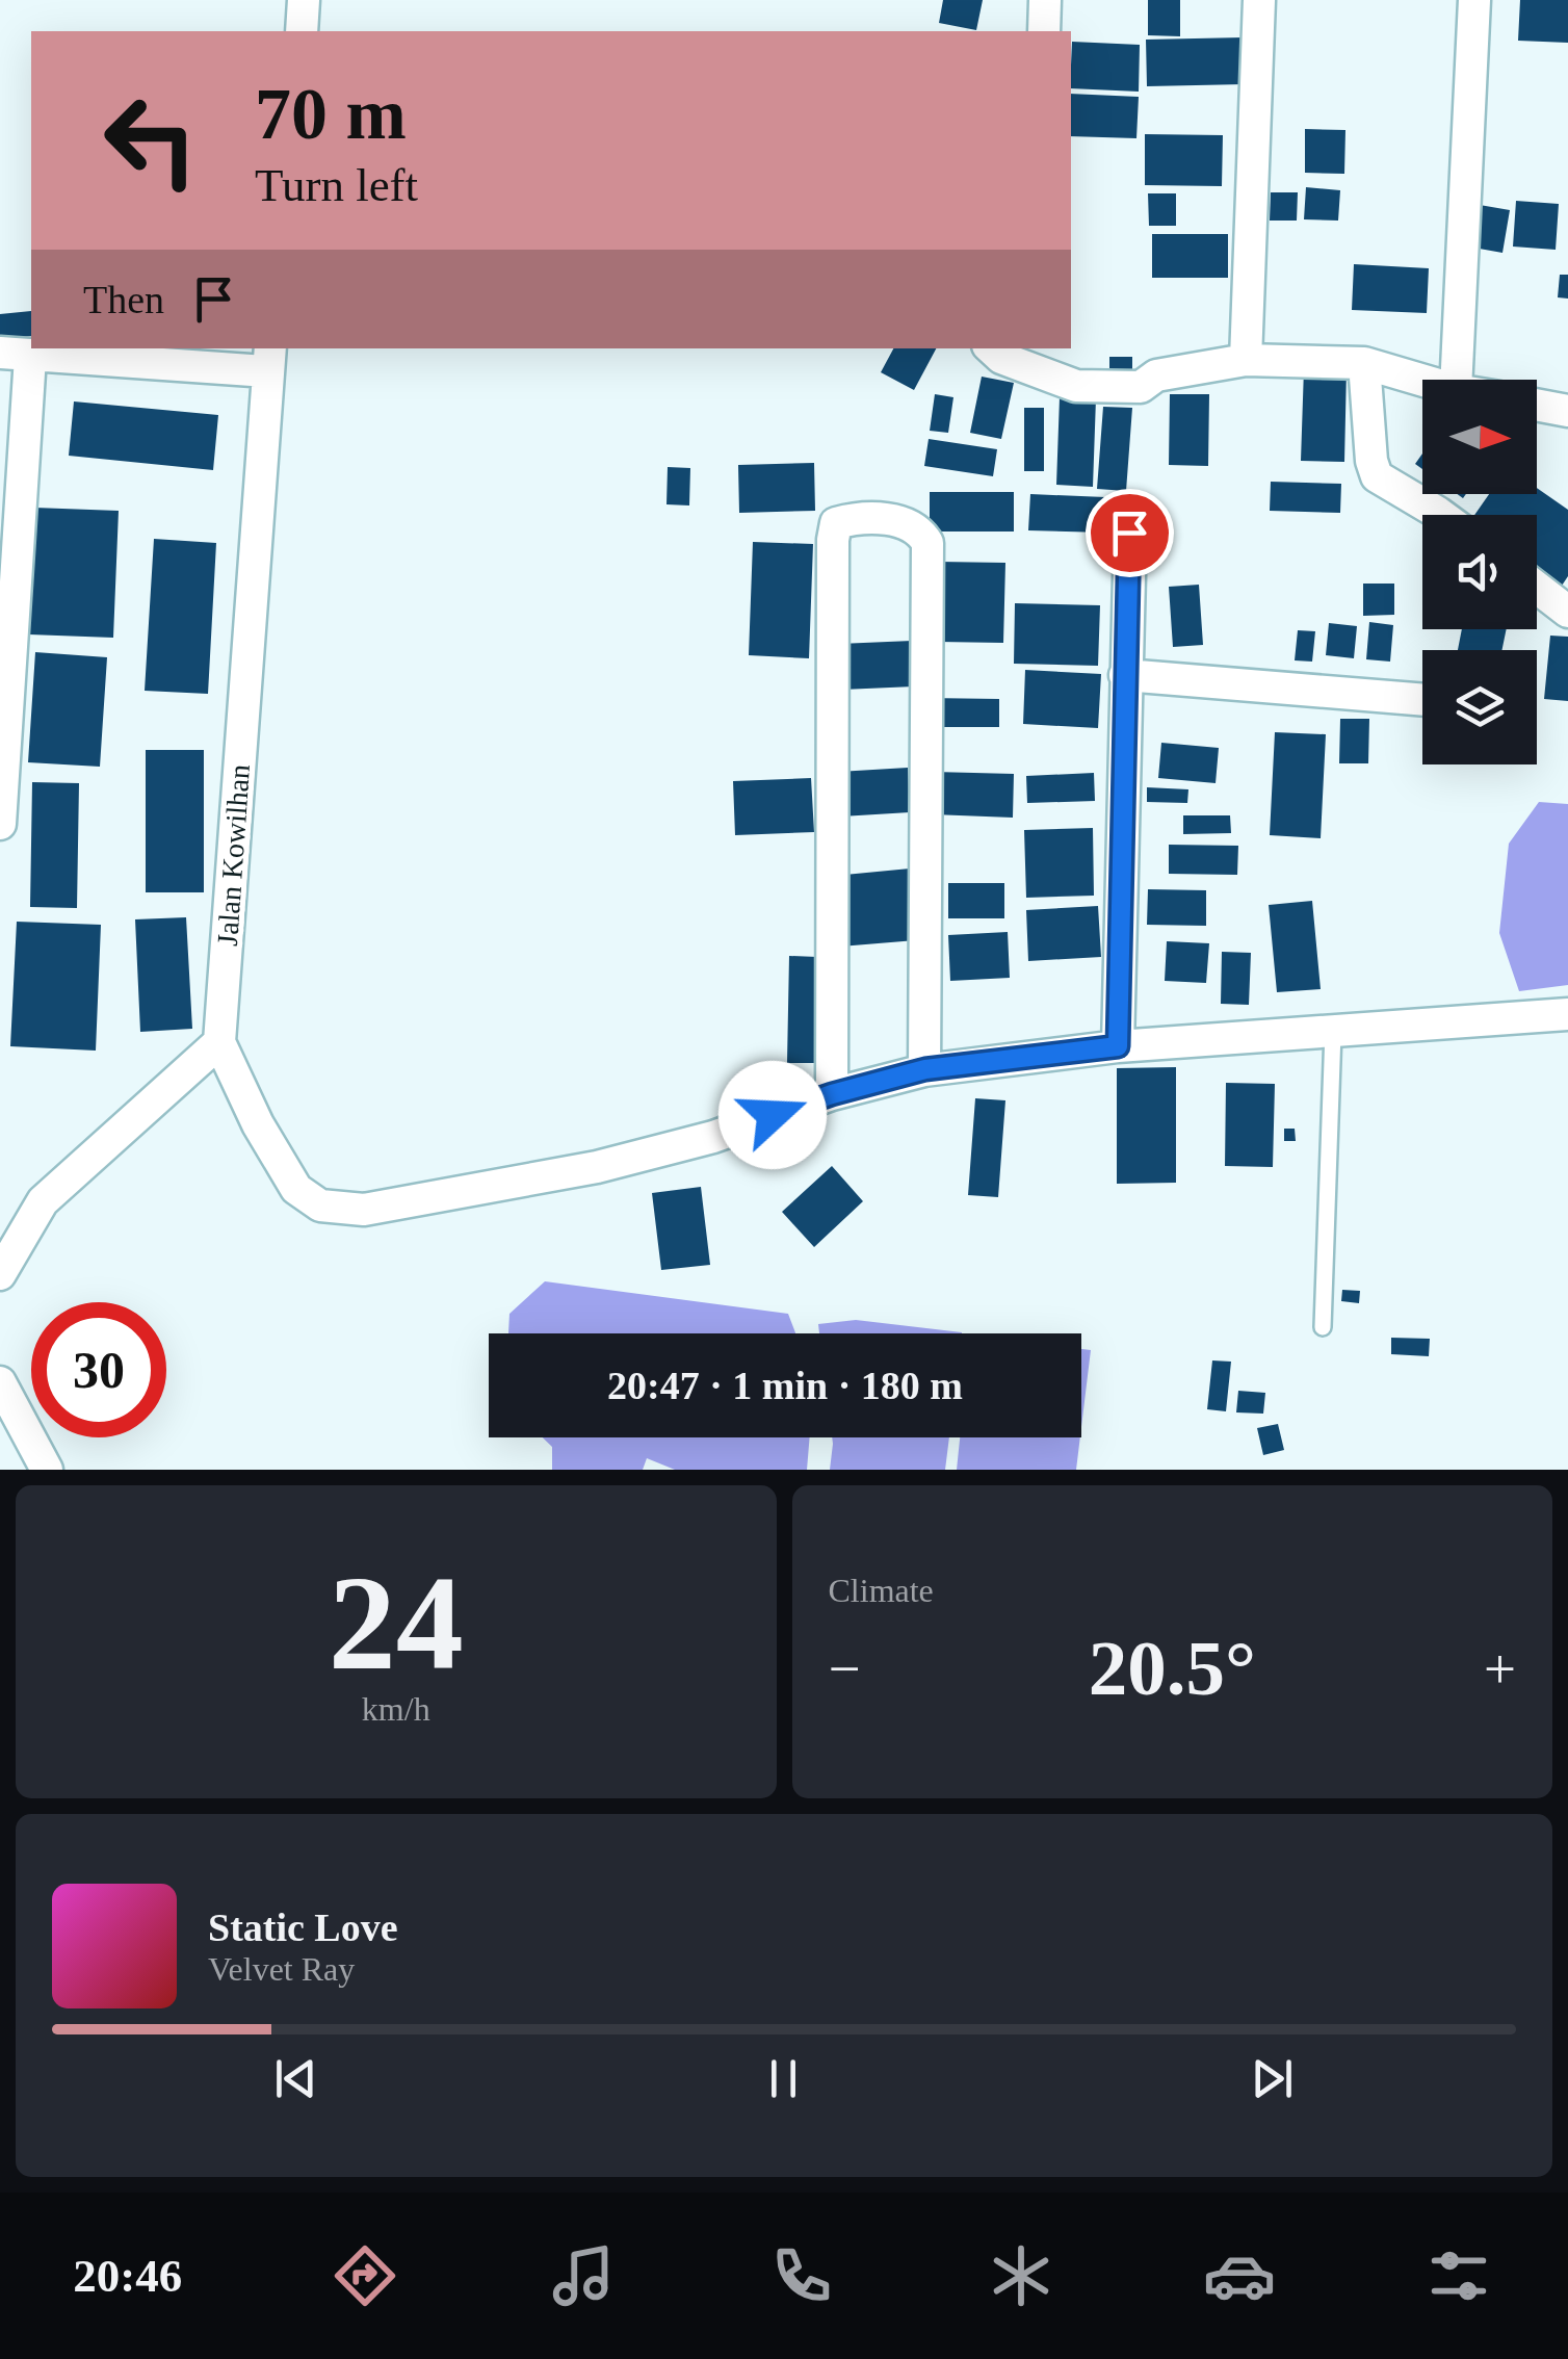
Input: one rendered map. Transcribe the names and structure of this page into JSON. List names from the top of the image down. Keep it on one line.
{"streets":{"street":["Jalan Kowilhan"]},"north":"right","page":{"turn":["70 m","Turn left"],"then":"Then","limit":"30","trip":"20:47 · 1 min · 180 m","tile":[["24","km/h"],"Climate"],"heat":["−","20.5°","+"],"song":["Static Love","Velvet Ray"],"tabs":"20:46"}}
